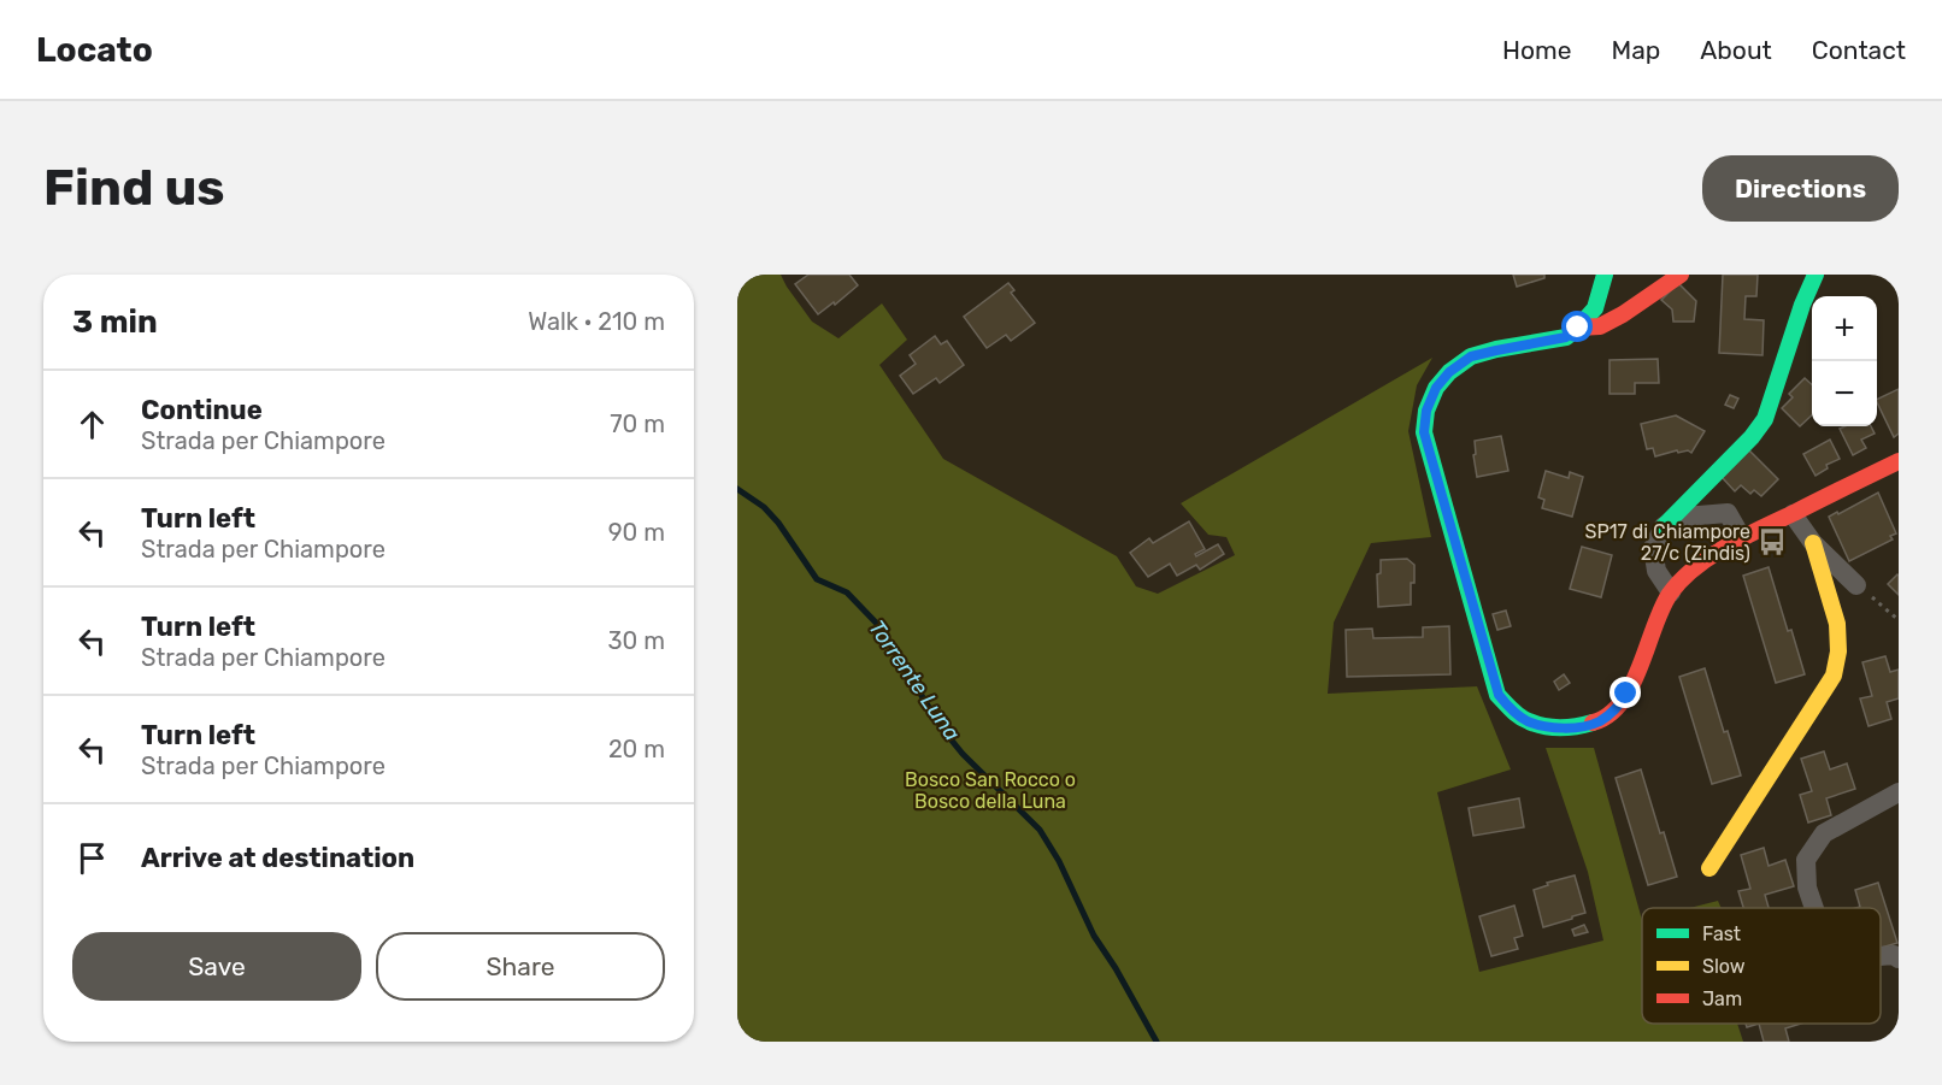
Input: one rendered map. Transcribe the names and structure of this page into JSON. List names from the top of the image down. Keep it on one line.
{"water":["Torrente Luna"],"parks":["Bosco San Rocco o Bosco della Luna"],"places":{"bus stop":["SP17 di Chiampore 27/c (Zindis)"]},"legend":["Fast","Slow","Jam"],"page":{"header":"Locato","nav":["Home","Map","About","Contact"],"buttons":["Directions",["Save","Share"]],"title":"Find us","heading":["3 min","Walk · 210 m"],"map_buttons":["+","−"],"list":[["Continue","Strada per Chiampore","70 m"],["Turn left","Strada per Chiampore","90 m"],["Turn left","Strada per Chiampore","30 m"],["Turn left","Strada per Chiampore","20 m"],"Arrive at destination"]}}
